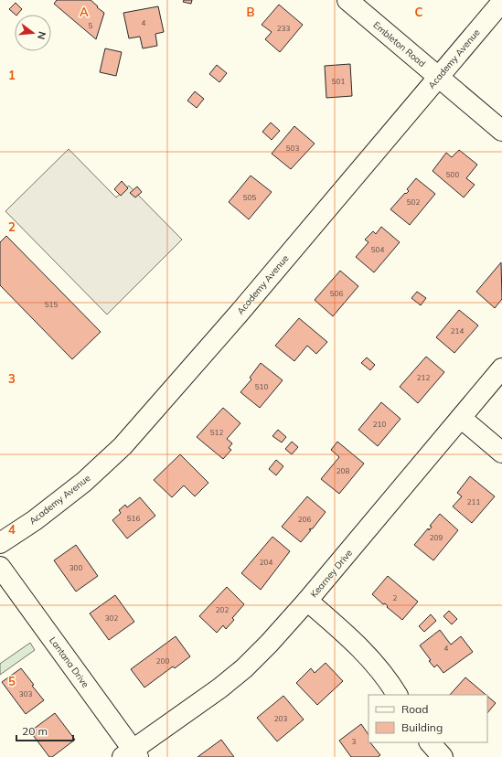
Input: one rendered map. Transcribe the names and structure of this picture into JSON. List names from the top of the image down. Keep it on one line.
{"streets":{"street":["Embleton Road","Academy Avenue","Kearney Drive","Lantana Drive"]},"crossings":[["Embleton Road","Academy Avenue"],["Kearney Drive","Lantana Drive"]],"house_numbers":["4","5","233","501","503","500","505","502","504","506","515","214","212","510","210","512","208","211","516","206","209","204","300","2","202","302","4","200","303","203","3"],"legend":["Road","Building"],"scale_bar":"20 m","north":"right","grid":{"columns":["A","B","C"],"rows":["1","2","3","4","5"]}}
